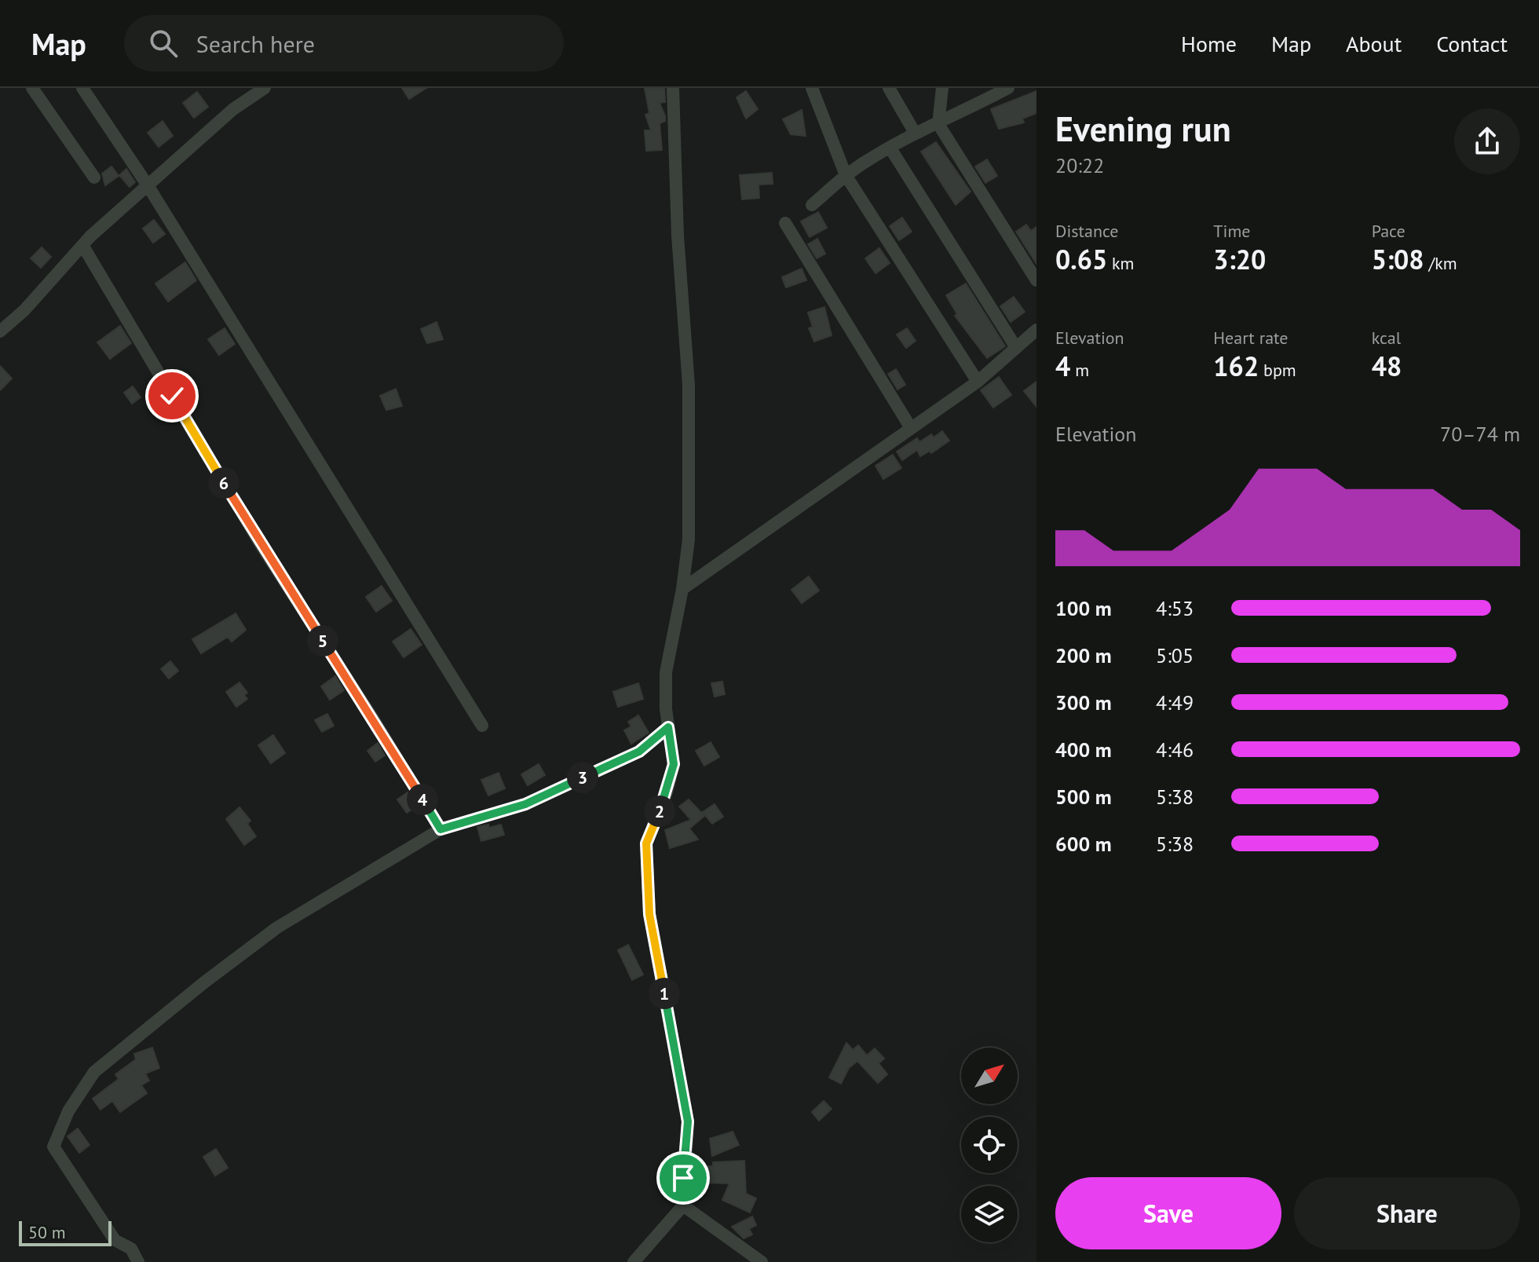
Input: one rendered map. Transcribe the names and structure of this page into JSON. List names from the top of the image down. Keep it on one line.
{"scale_bar":"50 m","north":"top right","page":{"header":"Map","search":"Search here","nav":["Home","Map","About","Contact"],"heading":["Evening run","20:22"],"stats":[["Distance","0.65 km"],["Time","3:20"],["Pace","5:08 /km"],["Elevation","4 m"],["Heart rate","162 bpm"],["kcal","48"]],"chart":["Elevation","70–74 m"],"pins":["6","5","3","4","2","1"],"list":[{"name":"100 m","note":"4:53"},{"name":"200 m","note":"5:05"},{"name":"300 m","note":"4:49"},{"name":"400 m","note":"4:46"},{"name":"500 m","note":"5:38"},{"name":"600 m","note":"5:38"}],"buttons":["Save","Share"],"scale":"50 m"}}
